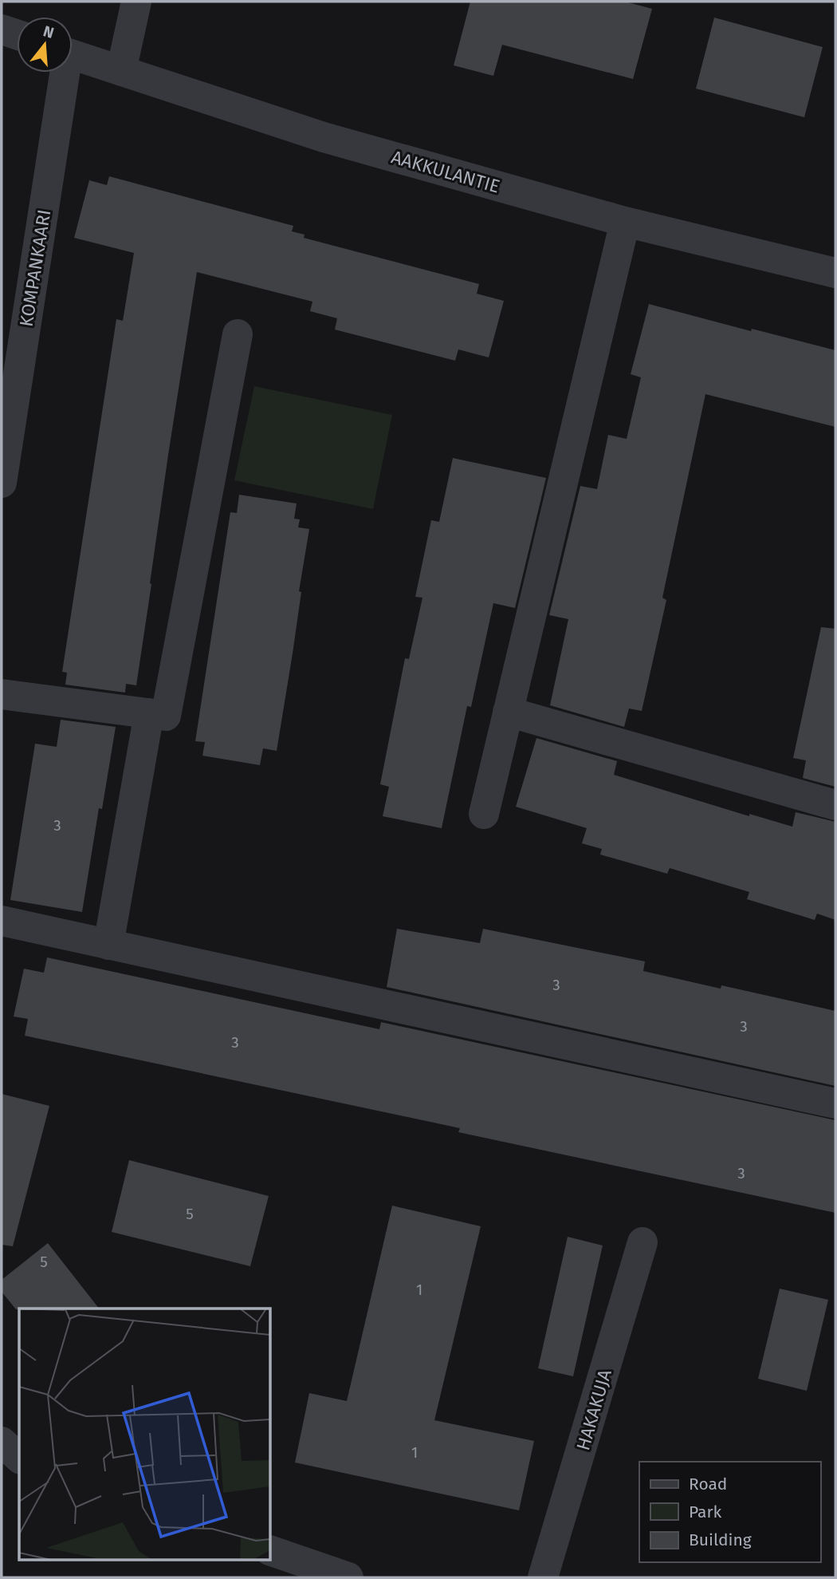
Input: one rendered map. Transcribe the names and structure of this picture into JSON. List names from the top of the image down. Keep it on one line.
{"streets":{"street":["AAKKULANTIE","KOMPANKAARI","HAKAKUJA"]},"house_numbers":["3","3","3","3","3","5","5","1","1"],"legend":["Road","Park","Building"],"north":"top"}
